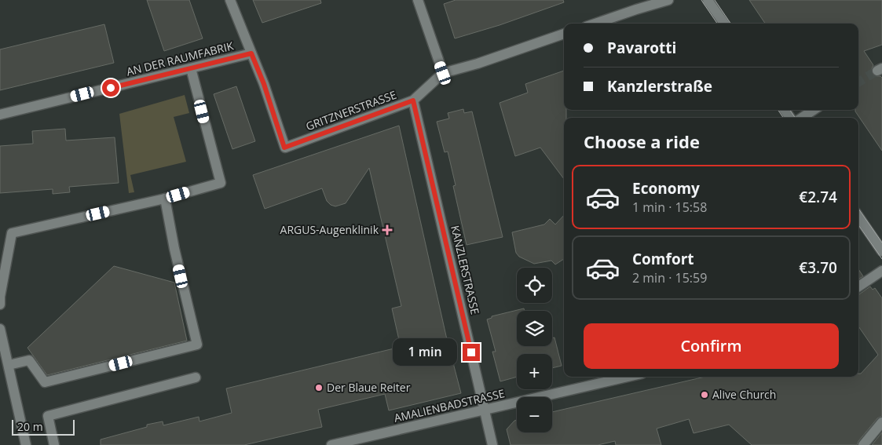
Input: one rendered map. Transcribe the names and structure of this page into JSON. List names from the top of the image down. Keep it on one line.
{"streets":{"street":["AN DER RAUMFABRIK","GRITZNERSTRASSE","KANZLERSTRASSE","AMALIENBADSTRASSE"]},"crossings":[["AN DER RAUMFABRIK","GRITZNERSTRASSE"],["GRITZNERSTRASSE","KANZLERSTRASSE"],["KANZLERSTRASSE","AMALIENBADSTRASSE"]],"places":{"health":["ARGUS-Augenklinik"],"other":["Der Blaue Reiter","Alive Church"]},"scale_bar":"20 m","page":{"banner":["Pavarotti","Kanzlerstraße"],"heading":"Choose a ride","list":[{"name":"Economy","note":"1 min · 15:58","value":"€2.74"},{"name":"Comfort","note":"2 min · 15:59","value":"€3.70"}],"map_buttons":["+","−"],"buttons":"Confirm","bubble":"1 min","scale":"20 m"}}
